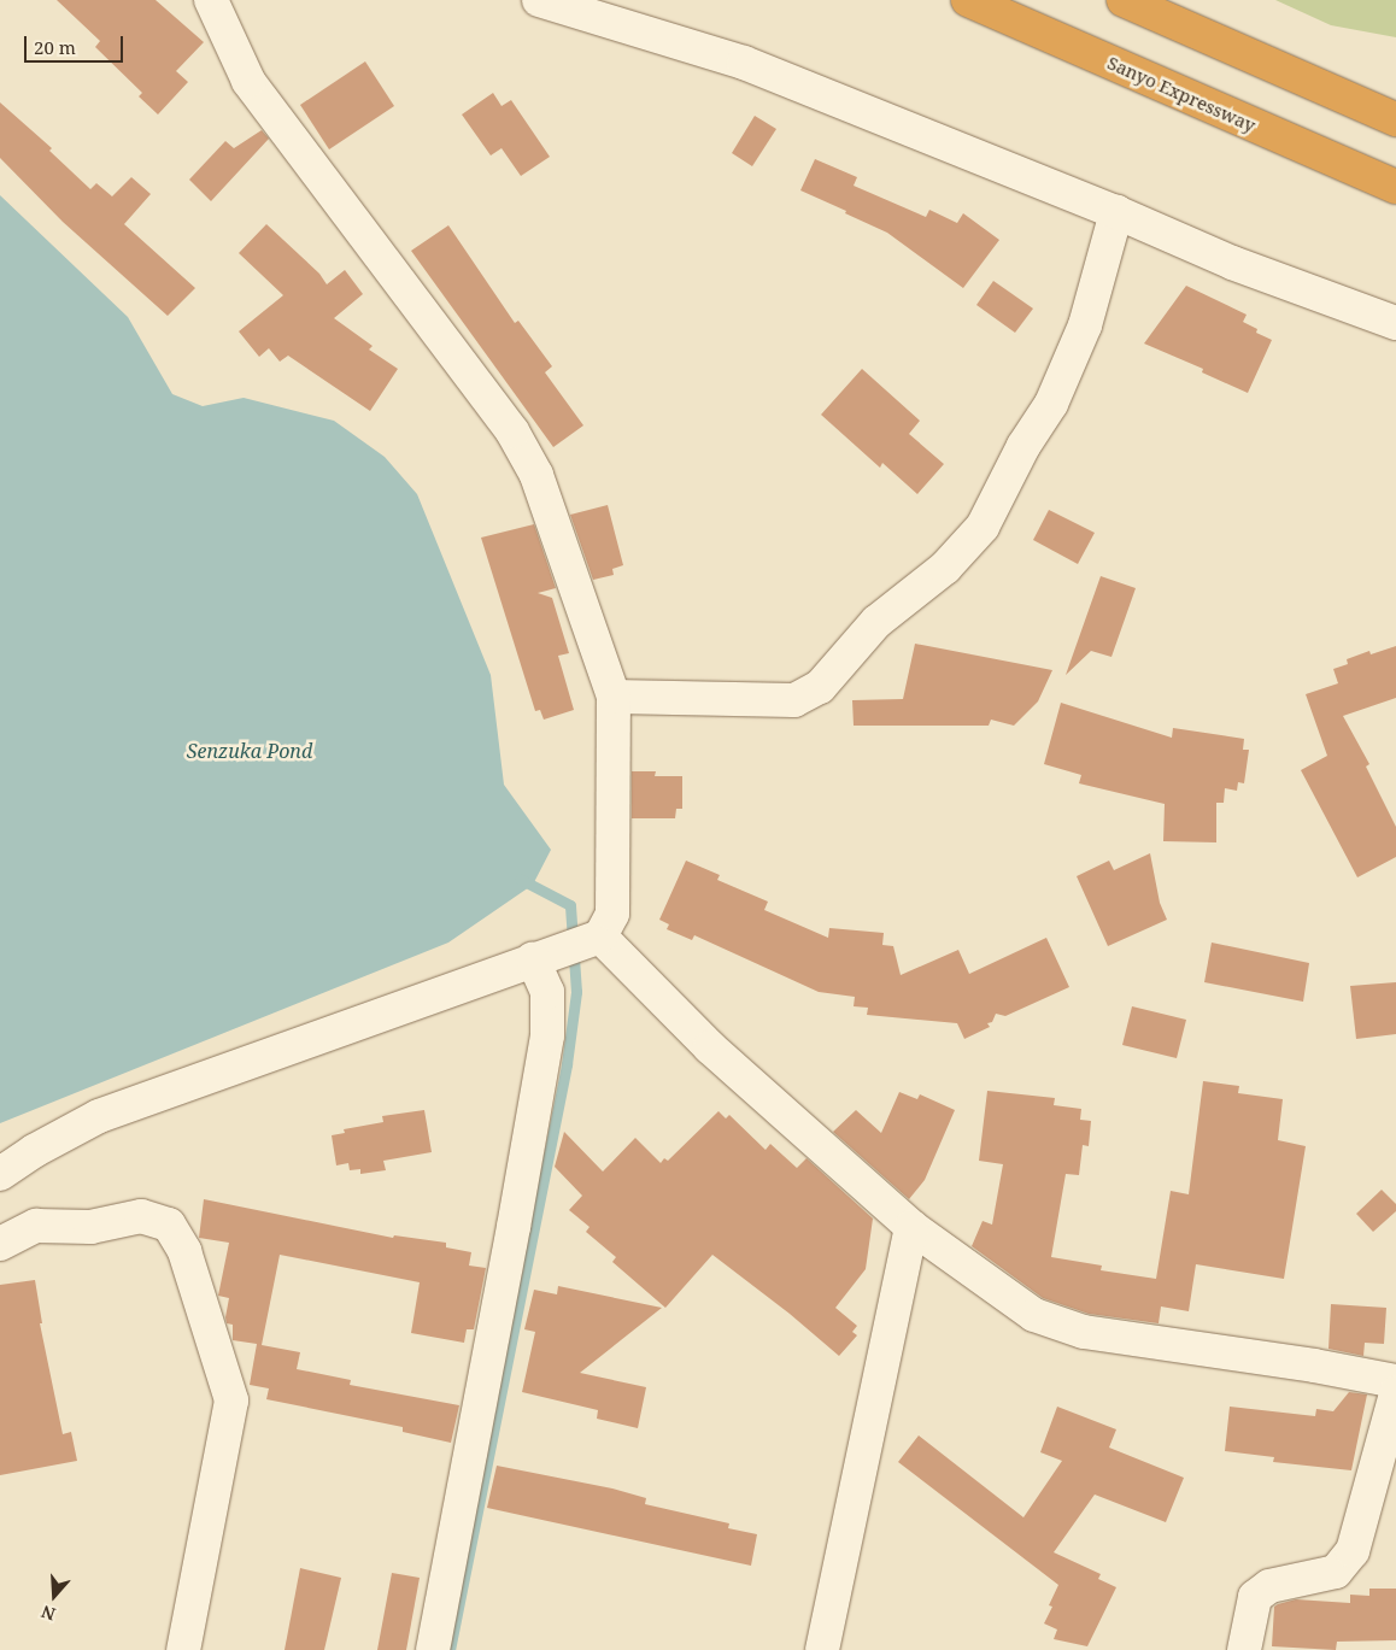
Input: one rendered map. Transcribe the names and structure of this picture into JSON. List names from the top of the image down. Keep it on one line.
{"streets":{"highway":["Sanyo Expressway"]},"water":["Senzuka Pond"],"scale_bar":"20 m","north":"bottom"}
